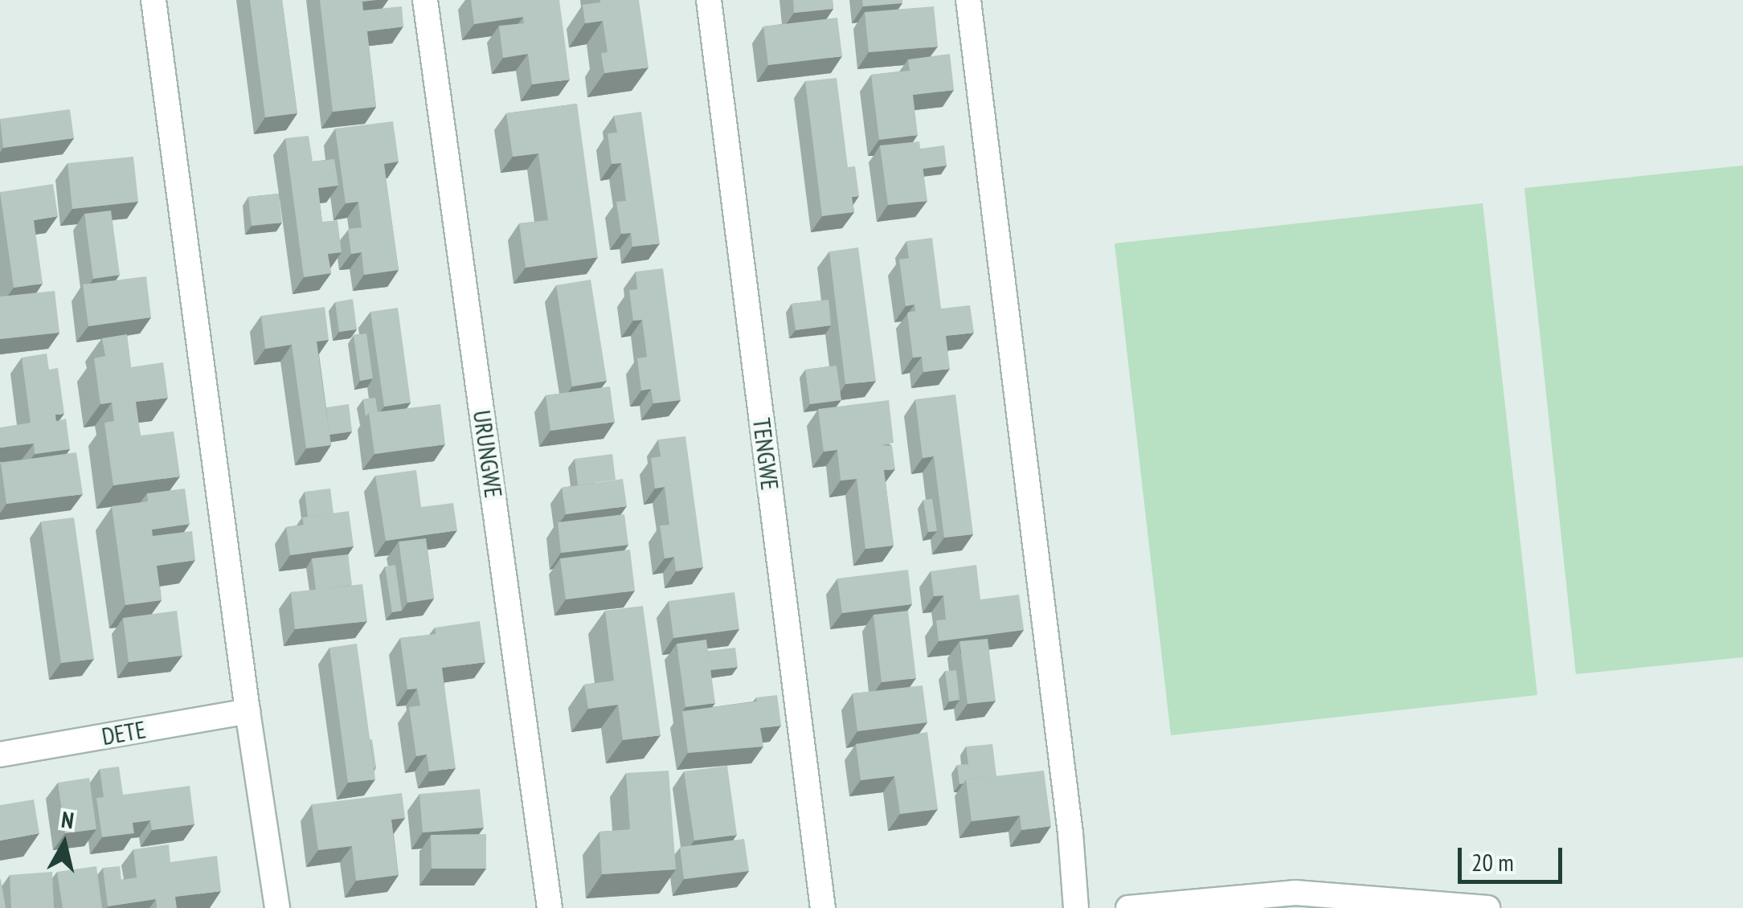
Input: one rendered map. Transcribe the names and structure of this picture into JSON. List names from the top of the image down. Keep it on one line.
{"streets":{"street":["URUNGWE","TENGWE","DETE"]},"scale_bar":"20 m","north":"top"}
